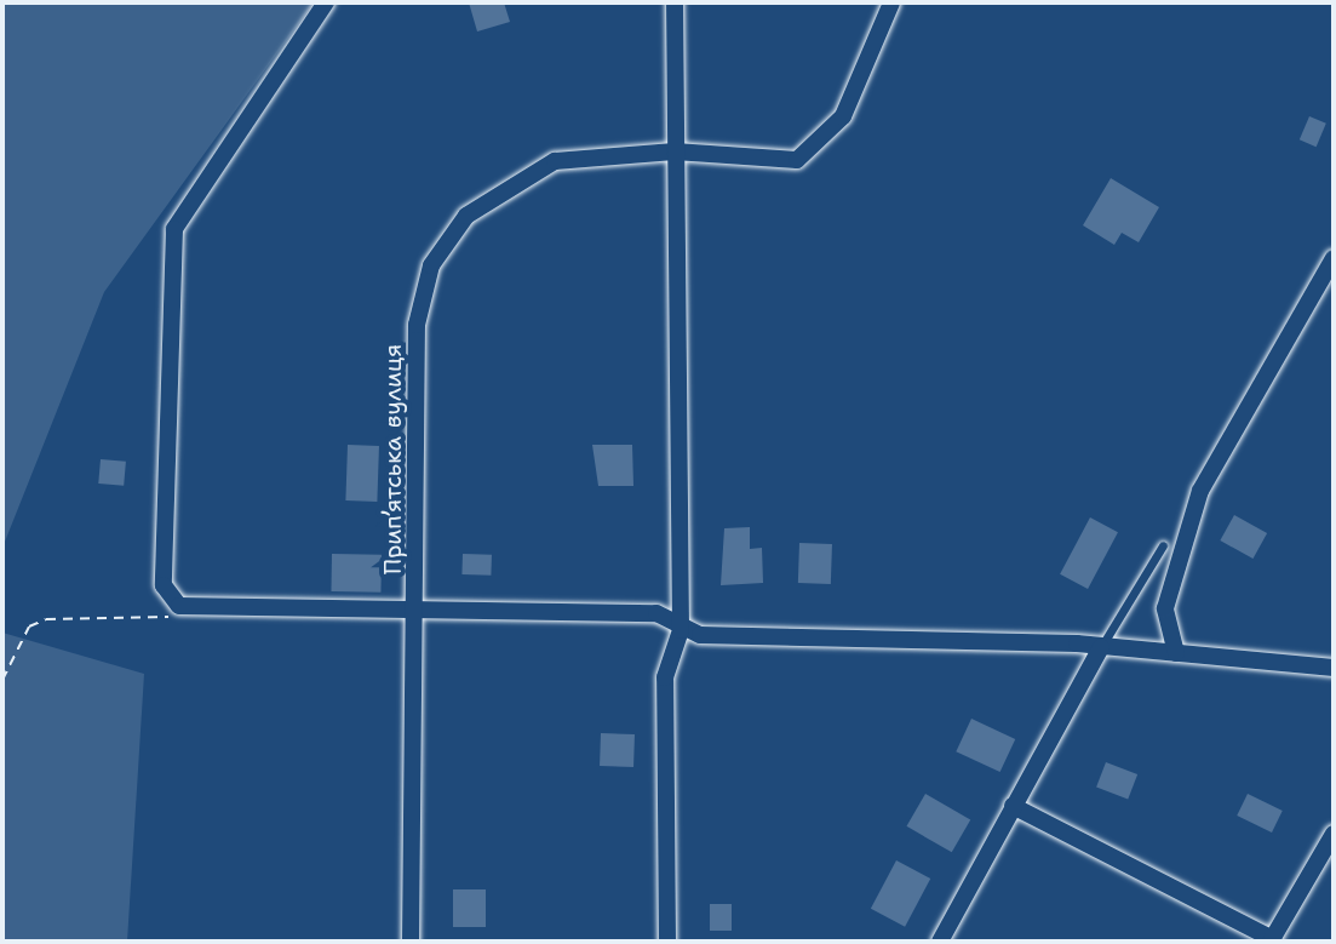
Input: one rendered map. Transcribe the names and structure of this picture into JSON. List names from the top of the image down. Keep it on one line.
{"streets":{"street":["Прип’ятська вулиця"]}}
